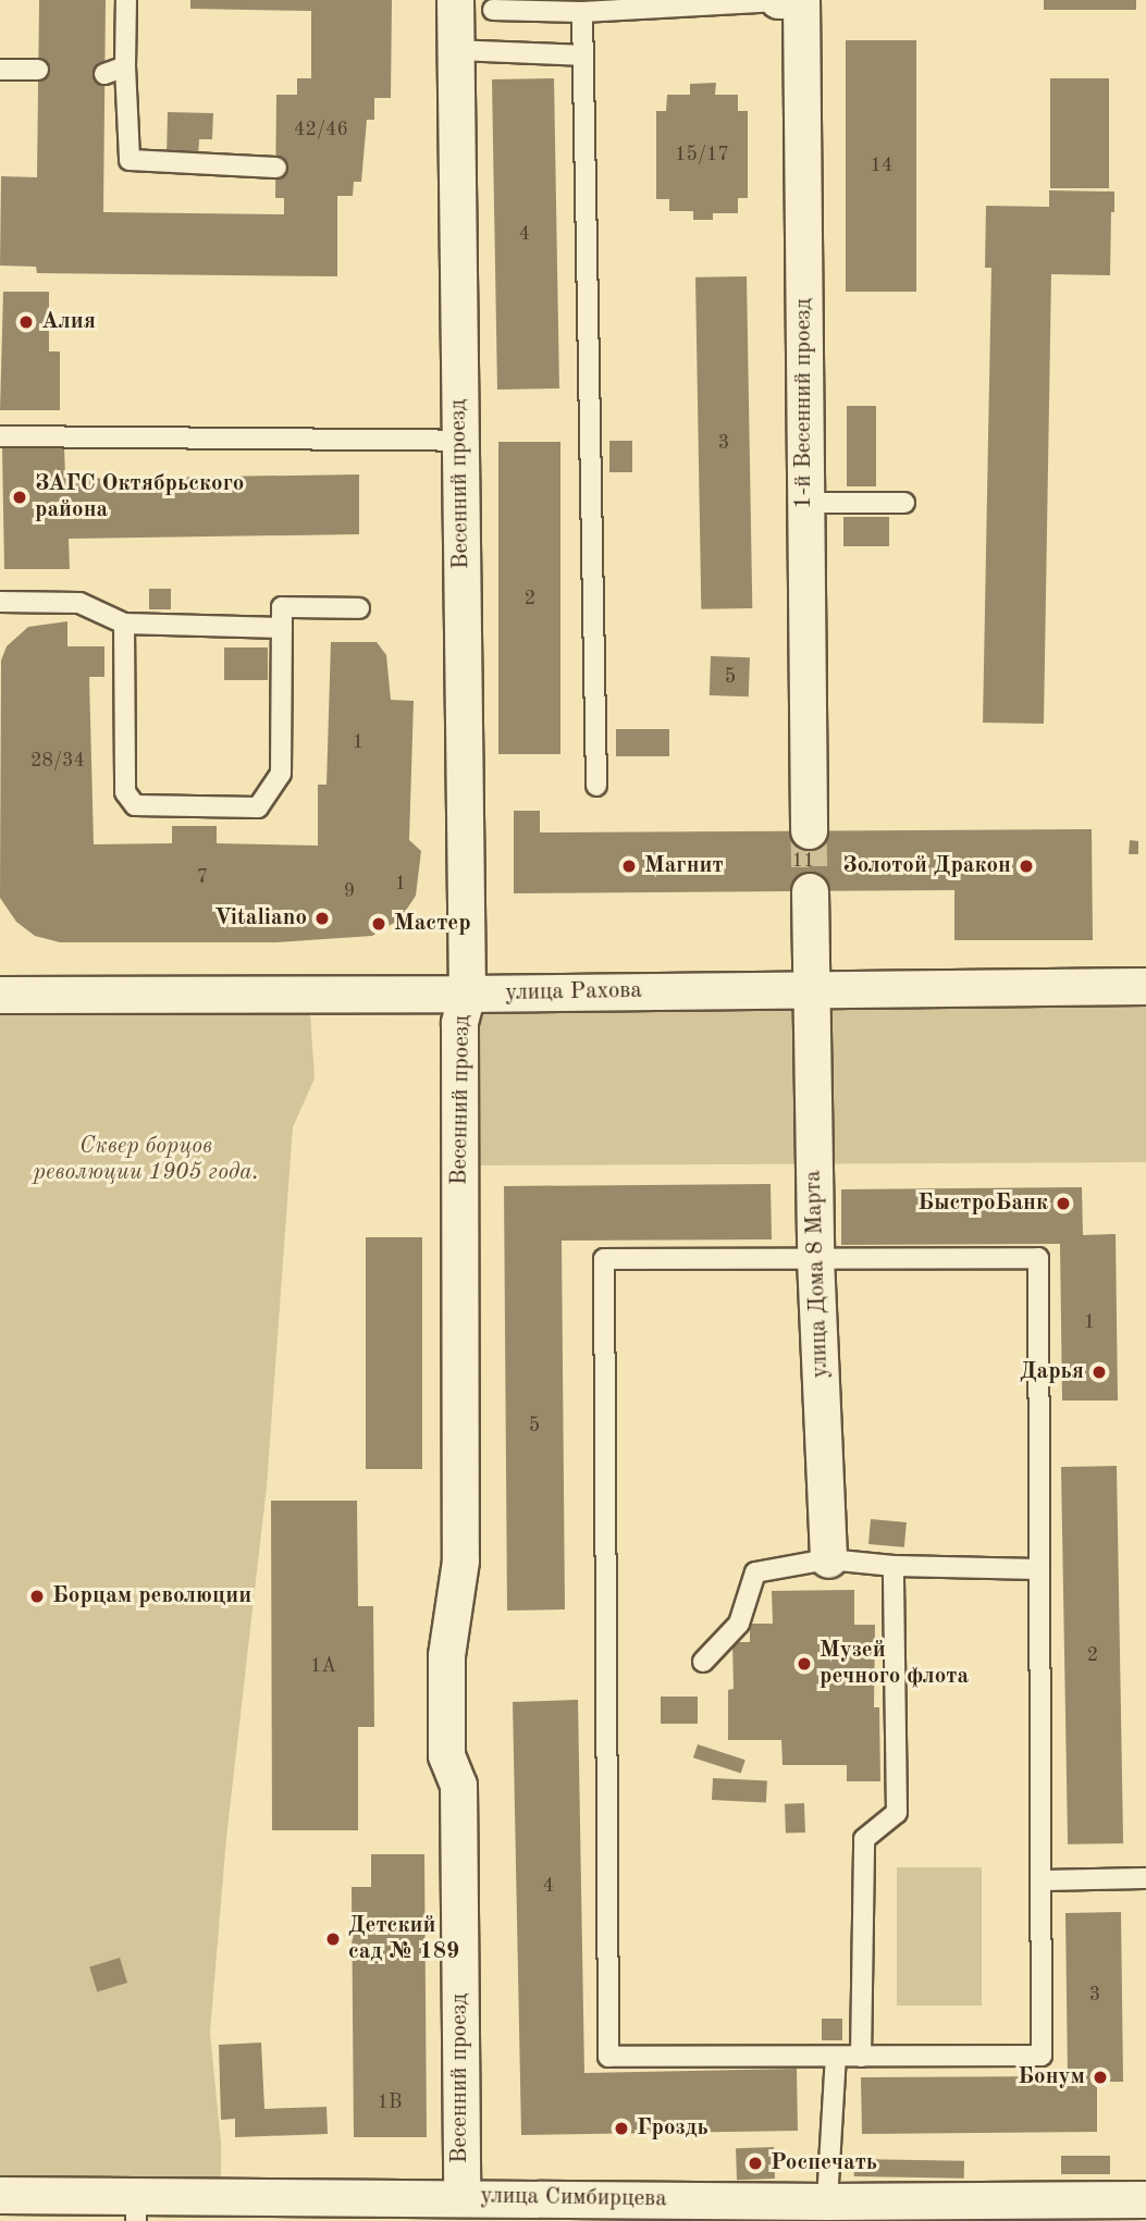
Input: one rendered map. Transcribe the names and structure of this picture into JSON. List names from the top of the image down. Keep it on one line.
{"streets":{"street":["1-й Весенний проезд","Весенний проезд","улица Рахова","улица Дома 8 Марта","улица Симбирцева"]},"crossings":[["Весенний проезд","улица Рахова"],["Весенний проезд","улица Симбирцева"],["улица Рахова","улица Дома 8 Марта"]],"parks":["Сквер борцов революции 1905 года."],"places":["Алия","ЗАГС Октябрьского района","Магнит","Золотой Дракон","Vitaliano","Мастер","БыстроБанк","Дарья","Борцам революции","Музей речного флота","Детский сад № 189","Бонум","Гроздь","Роспечать"],"house_numbers":["42/46","15/17","14","4","3","2","5","1","28/34","11","7","1","9","1","5","2","1А","4","3","1В"]}
